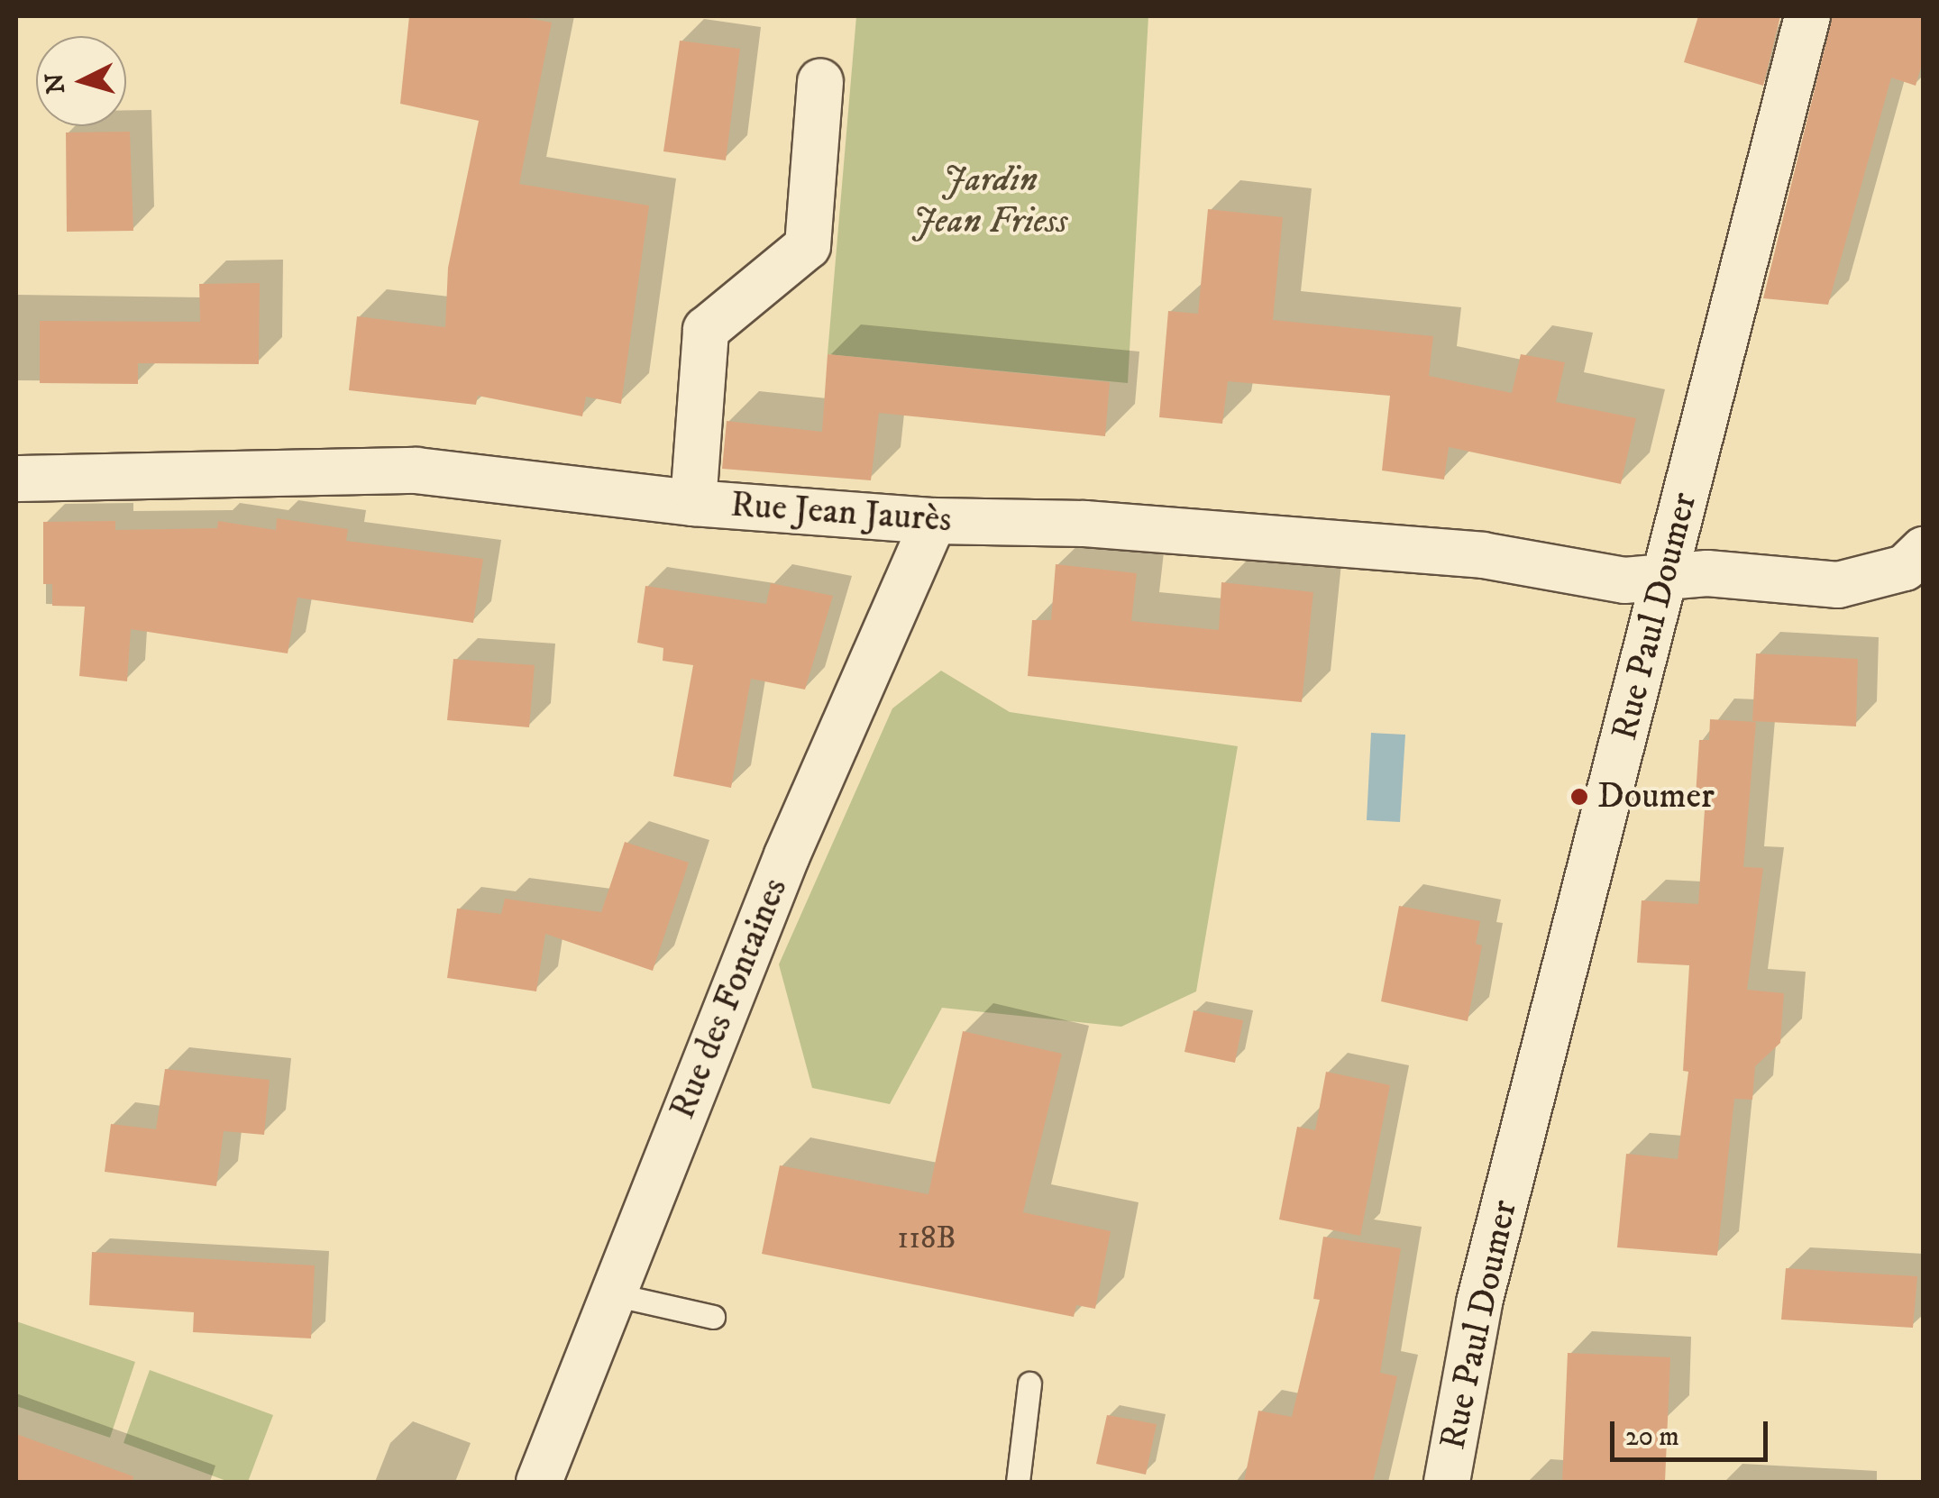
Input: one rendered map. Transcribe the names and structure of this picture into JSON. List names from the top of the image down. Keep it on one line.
{"streets":{"street":["Rue Jean Jaurès","Rue Paul Doumer","Rue des Fontaines"]},"crossings":[["Rue Jean Jaurès","Rue Paul Doumer"],["Rue Jean Jaurès","Rue des Fontaines"]],"parks":["Jardin Jean Friess"],"places":["Doumer"],"house_numbers":["118B"],"scale_bar":"20 m","north":"left"}
